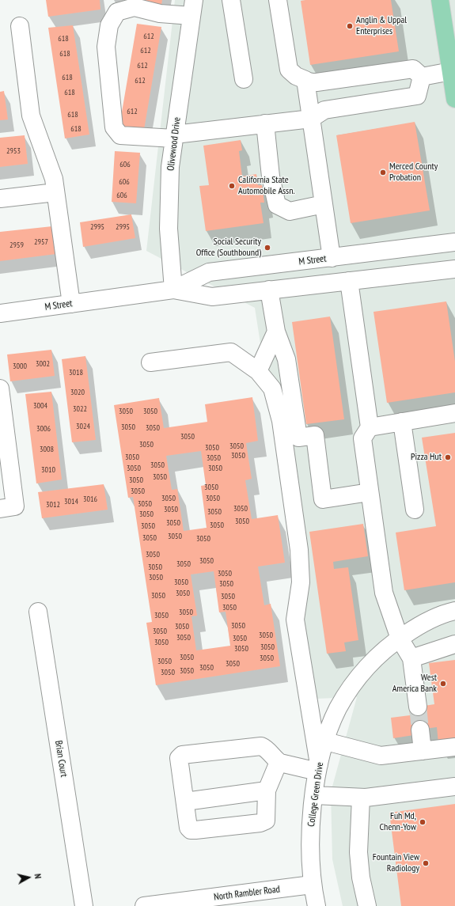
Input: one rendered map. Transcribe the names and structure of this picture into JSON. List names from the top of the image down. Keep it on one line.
{"streets":{"street":["Olivewood Drive","M Street","Brian Court","College Green Drive","North Rambler Road"]},"crossings":[["Olivewood Drive","M Street"],["College Green Drive","North Rambler Road"]],"places":["Anglin & Uppal Enterprises","Merced County Probation","California State Automobile Assn.","Social Security Office (Southbound)","Pizza Hut","West America Bank","Fuh Md, Chenn-Yow","Fountain View Radiology"],"house_numbers":["612","618","612","618","612","618","612","618","612","618","618","2953","606","606","606","2995","2995","2957","2959","3002","3000","3018","3020","3004","3022","3050","3050","3024","3050","3050","3006","3050","3050","3050","3050","3008","3050","3050","3050","3050","3050","3050","3010","3050","3050","3050","3050","3050","3050","3016","3014","3050","3012","3050","3050","3050","3050","3050","3050","3050","3050","3050","3050","3050","3050","3050","3050","3050","3050","3050","3050","3050","3050","3050","3050","3050","3050","3050","3050","3050","3050","3050","3050","3050","3050","3050","3050","3050","3050","3050","3050","3050","3050","3050"],"north":"right"}
